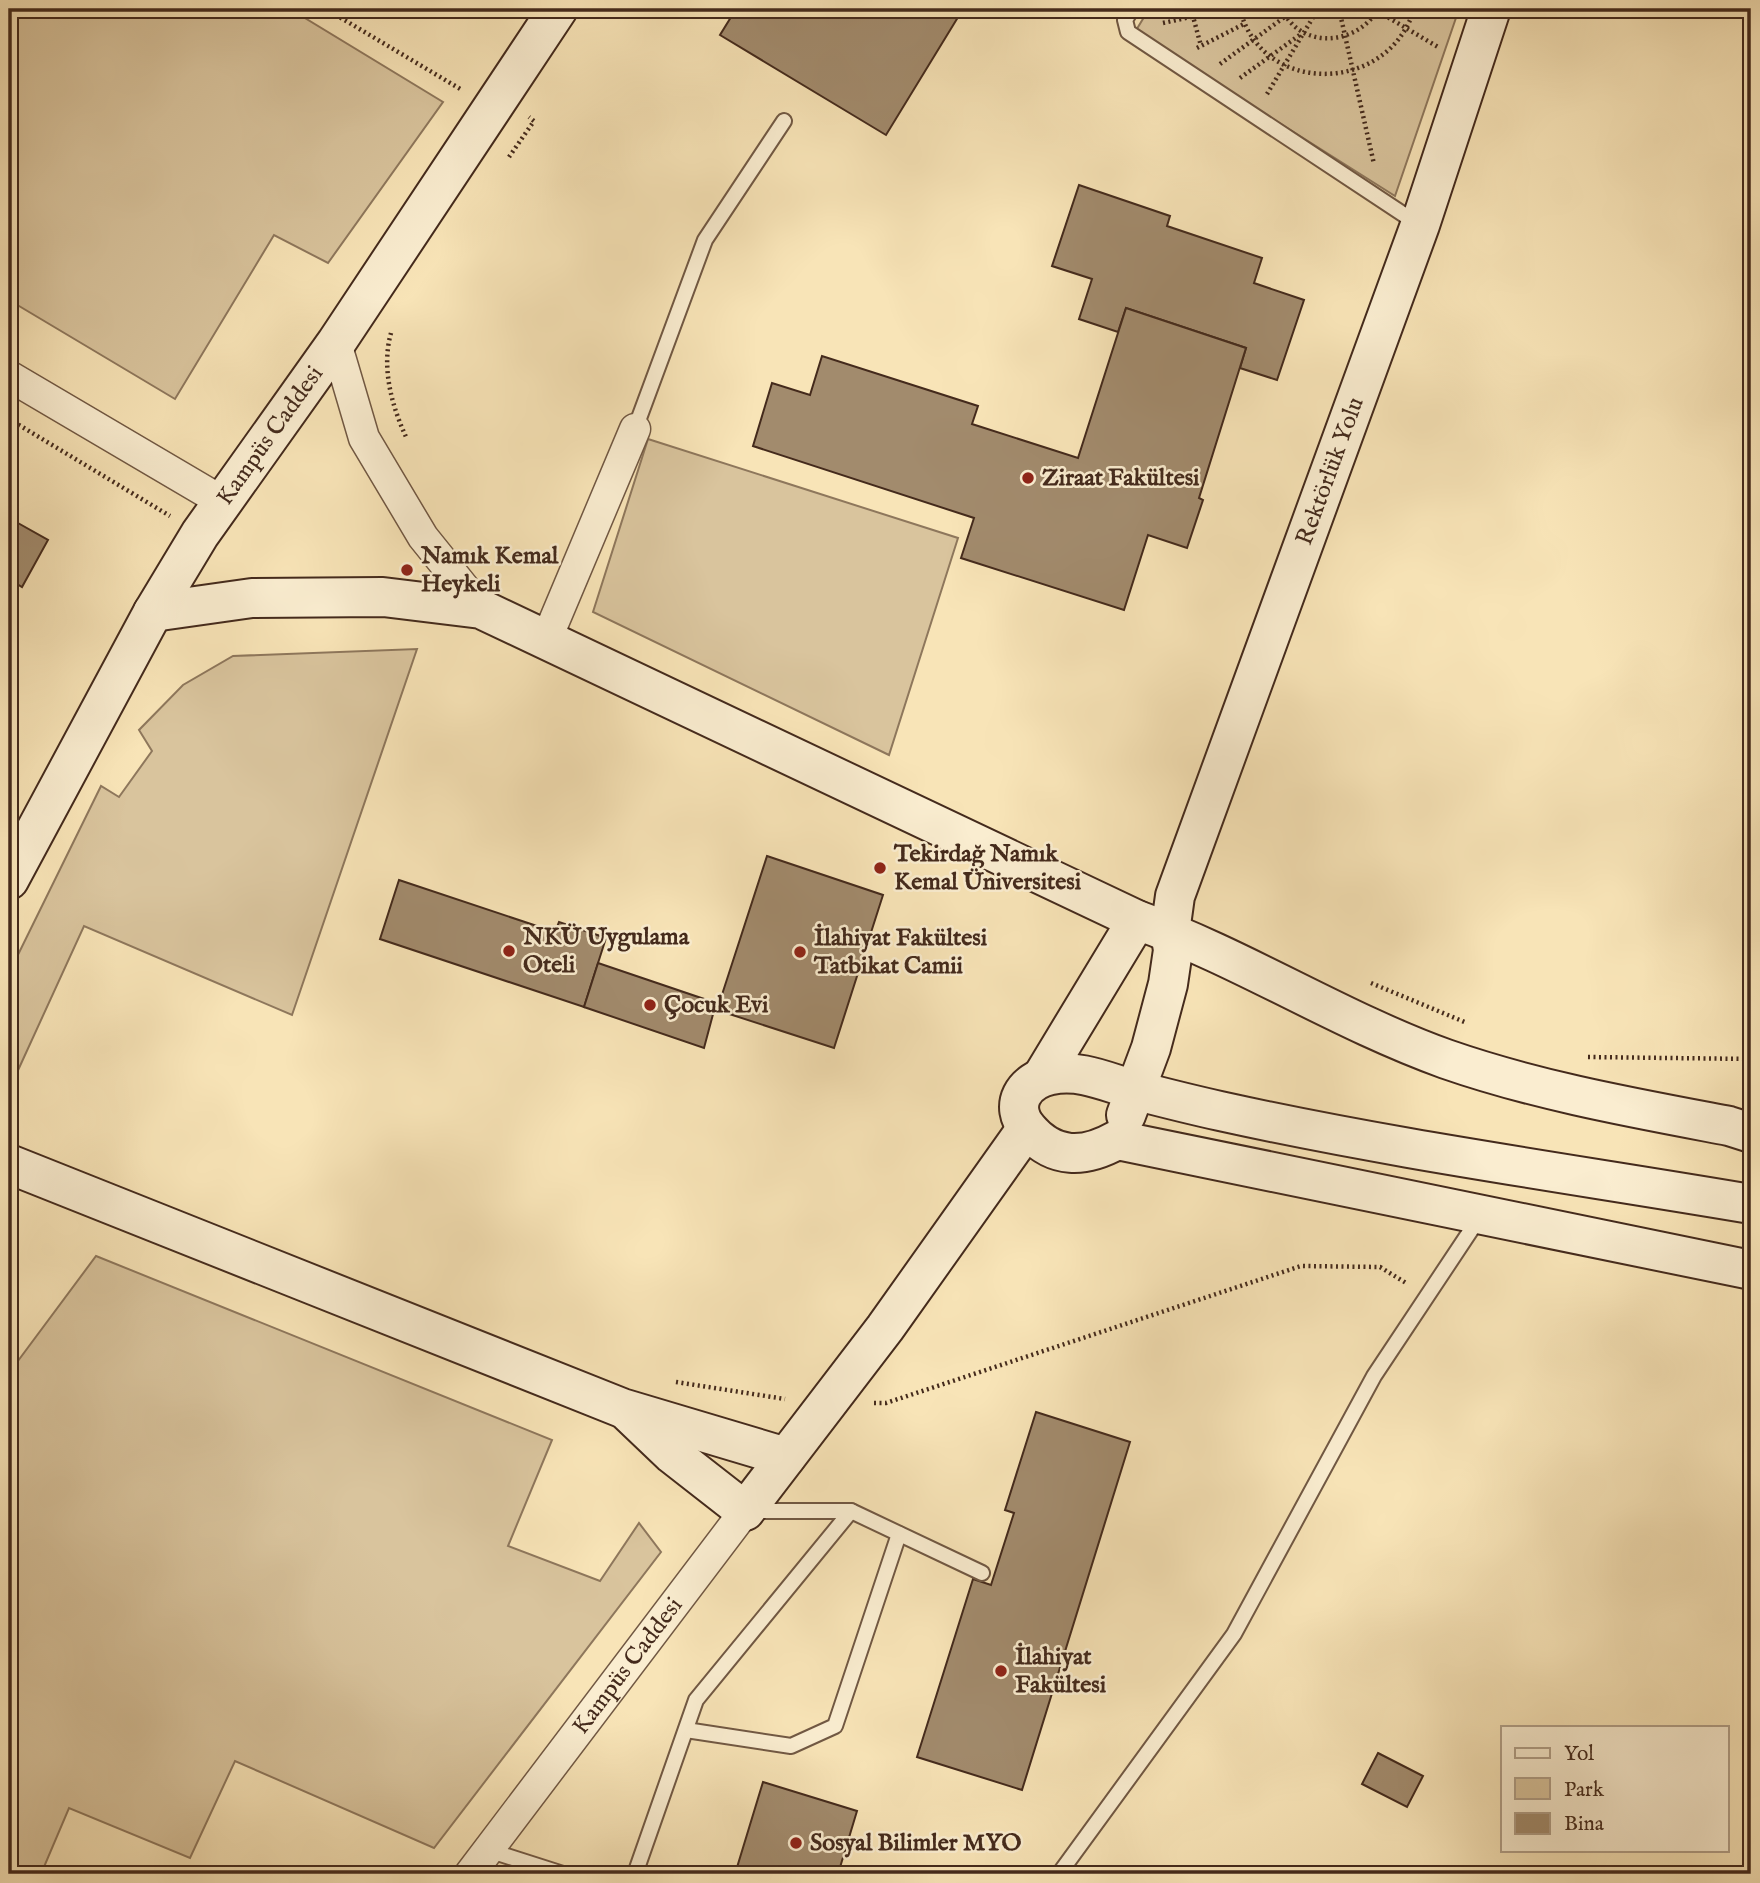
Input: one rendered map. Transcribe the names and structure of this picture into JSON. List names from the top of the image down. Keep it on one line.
{"streets":{"street":["Kampüs Caddesi","Rektörlük Yolu"]},"places":["Ziraat Fakültesi","Namık Kemal Heykeli","Tekirdağ Namık Kemal Üniversitesi","NKÜ Uygulama Oteli","İlahiyat Fakültesi Tatbikat Camii","Çocuk Evi","İlahiyat Fakültesi","Sosyal Bilimler MYO"],"legend":["Yol","Park","Bina"]}
